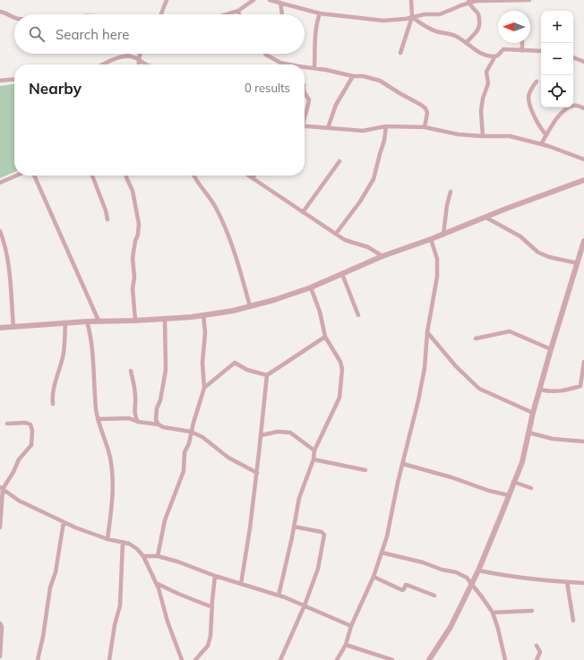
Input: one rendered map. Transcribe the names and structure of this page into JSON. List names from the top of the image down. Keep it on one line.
{"north":"left","page":{"map_buttons":["+","−"],"search":"Search here","heading":["Nearby","0 results"]}}
